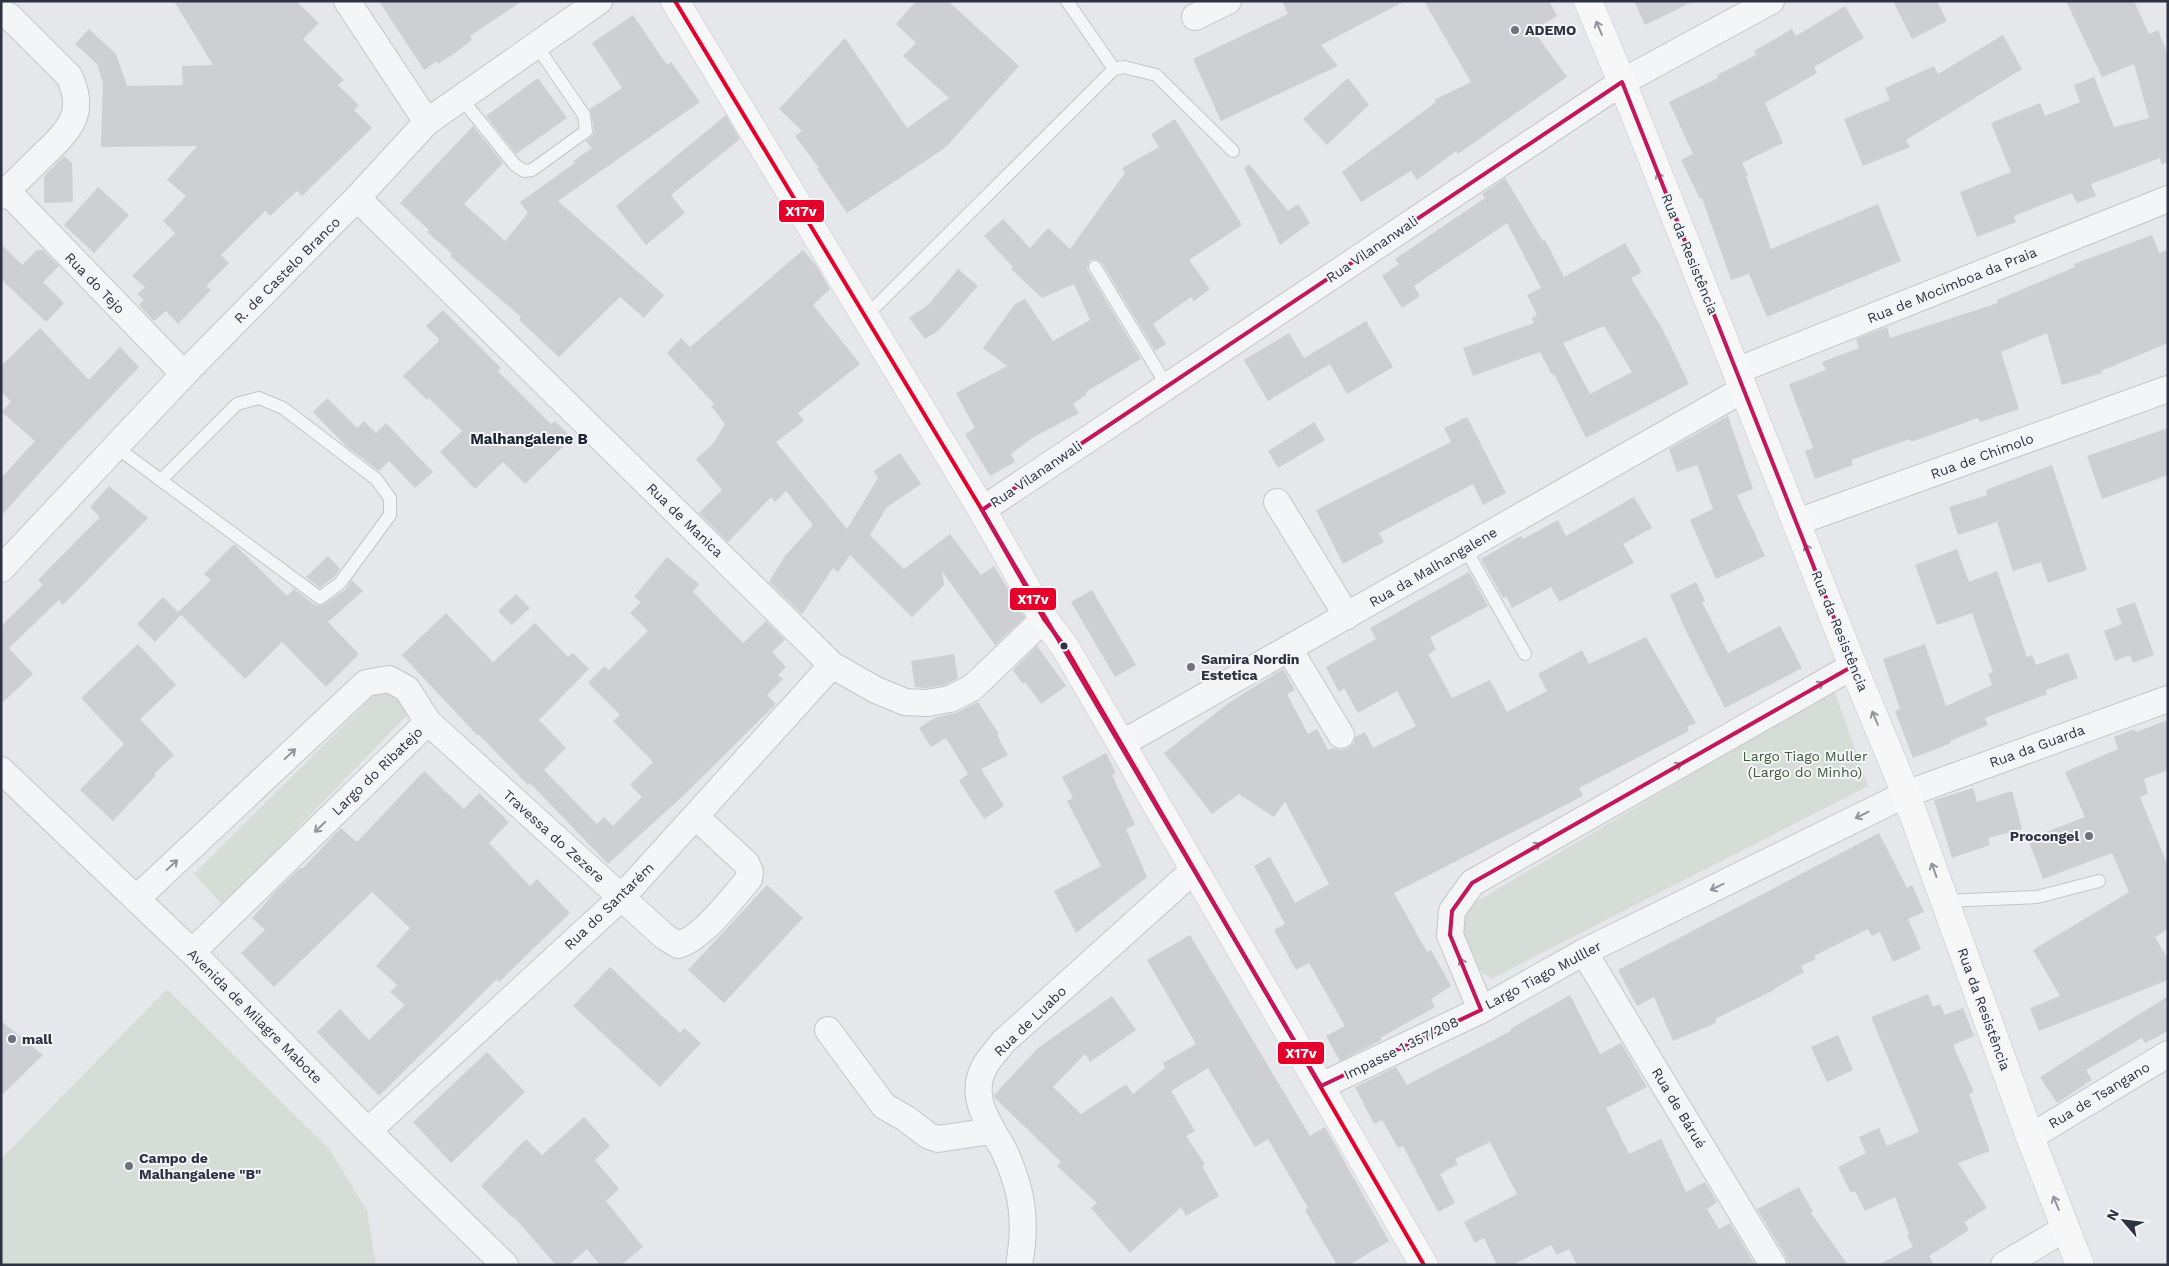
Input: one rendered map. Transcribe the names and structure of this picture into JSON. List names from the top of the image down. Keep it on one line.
{"streets":{"street":["Rua Vilananwali","Rua da Resistência","R. de Castelo Branco","Rua do Tejo","Rua de Mocimboa da Praia","Rua de Chimolo","Rua de Manica","Rua da Malhangalene","Rua da Guarda","Largo do Ribatejo","Travessa do Zezere","Rua do Santarém","Largo Tiago Mulller","Avenida de Milagre Mabote","Rua de Luabo","Impasse 1.357/208","Rua de Tsangano","Rua de Bárué"]},"crossings":[["Rua Vilananwali","Rua da Resistência"],["Rua da Resistência","Rua de Mocimboa da Praia"],["Rua da Resistência","Rua de Chimolo"],["Rua da Resistência","Rua da Malhangalene"],["Rua da Resistência","Rua da Guarda"],["Rua da Resistência","Largo Tiago Mulller"],["Rua da Resistência","Rua de Tsangano"],["R. de Castelo Branco","Rua do Tejo"],["R. de Castelo Branco","Rua de Manica"],["Rua de Mocimboa da Praia","Rua da Malhangalene"],["Rua de Manica","Rua do Santarém"],["Rua da Guarda","Largo Tiago Mulller"],["Largo do Ribatejo","Travessa do Zezere"],["Largo do Ribatejo","Avenida de Milagre Mabote"],["Travessa do Zezere","Rua do Santarém"],["Rua do Santarém","Avenida de Milagre Mabote"],["Largo Tiago Mulller","Impasse 1.357/208"],["Largo Tiago Mulller","Rua de Bárué"]],"one_way":["Rua da Resistência"],"districts":["Malhangalene B"],"parks":["Largo Tiago Muller (Largo do Minho)"],"places":["ADEMO","Samira Nordin Estetica","Procongel","mall","Campo de Malhangalene \"B\""],"lines":["transit line X17v"],"north":"top left"}
